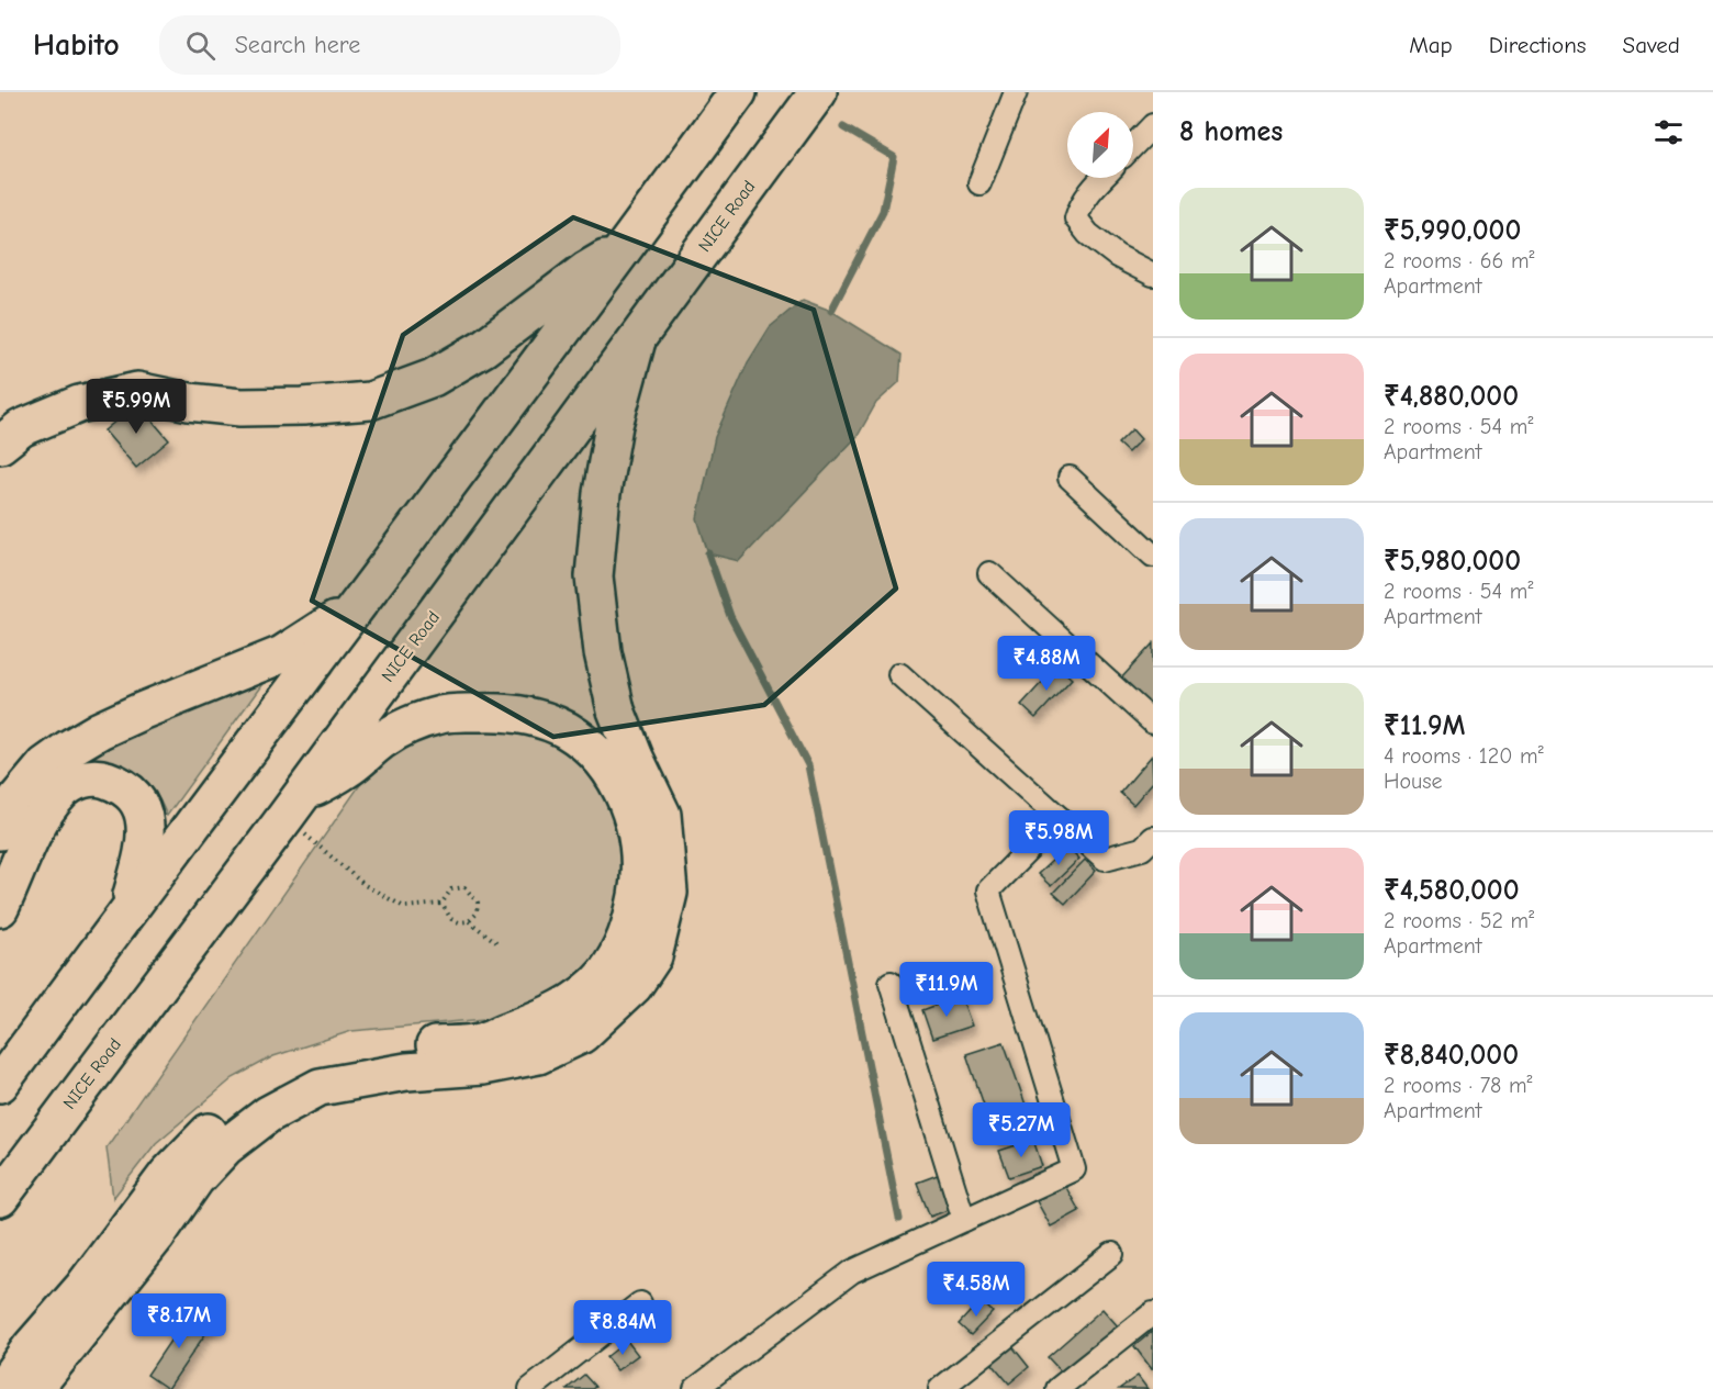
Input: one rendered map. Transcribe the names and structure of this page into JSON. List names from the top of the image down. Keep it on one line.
{"streets":{"highway":["NICE Road"]},"north":"top right","page":{"header":"Habito","search":"Search here","nav":["Map","Directions","Saved"],"heading":"8 homes","list":[{"name":"₹5,990,000","note":"2 rooms · 66 m² · Apartment"},{"name":"₹4,880,000","note":"2 rooms · 54 m² · Apartment"},{"name":"₹5,980,000","note":"2 rooms · 54 m² · Apartment"},{"name":"₹11.9M","note":"4 rooms · 120 m² · House"},{"name":"₹4,580,000","note":"2 rooms · 52 m² · Apartment"},{"name":"₹8,840,000","note":"2 rooms · 78 m² · Apartment"}],"price":["₹5.99M","₹4.88M","₹5.98M","₹11.9M","₹5.27M","₹4.58M","₹8.17M","₹8.84M"]}}
